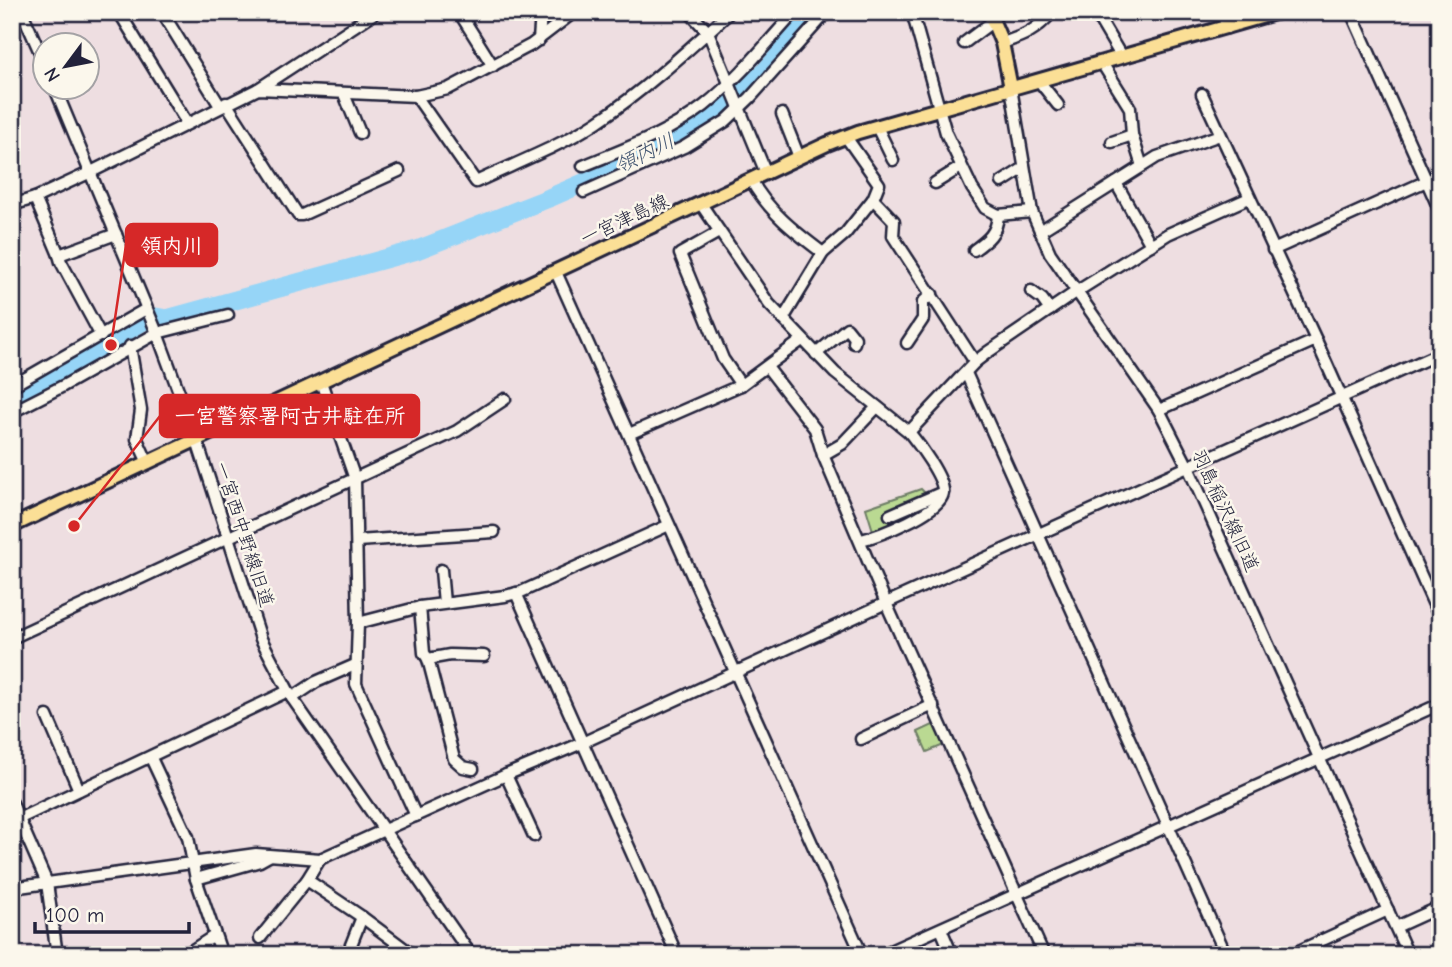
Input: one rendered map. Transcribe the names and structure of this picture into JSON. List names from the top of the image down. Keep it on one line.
{"streets":{"main road":["一宮津島線"],"street":["羽島稲沢線旧道","一宮西中野線旧道"]},"crossings":[["一宮津島線","羽島稲沢線旧道"],["一宮津島線","一宮西中野線旧道"]],"water":["領内川"],"places":["領内川","一宮警察署阿古井駐在所"],"scale_bar":"100 m","north":"bottom left"}
